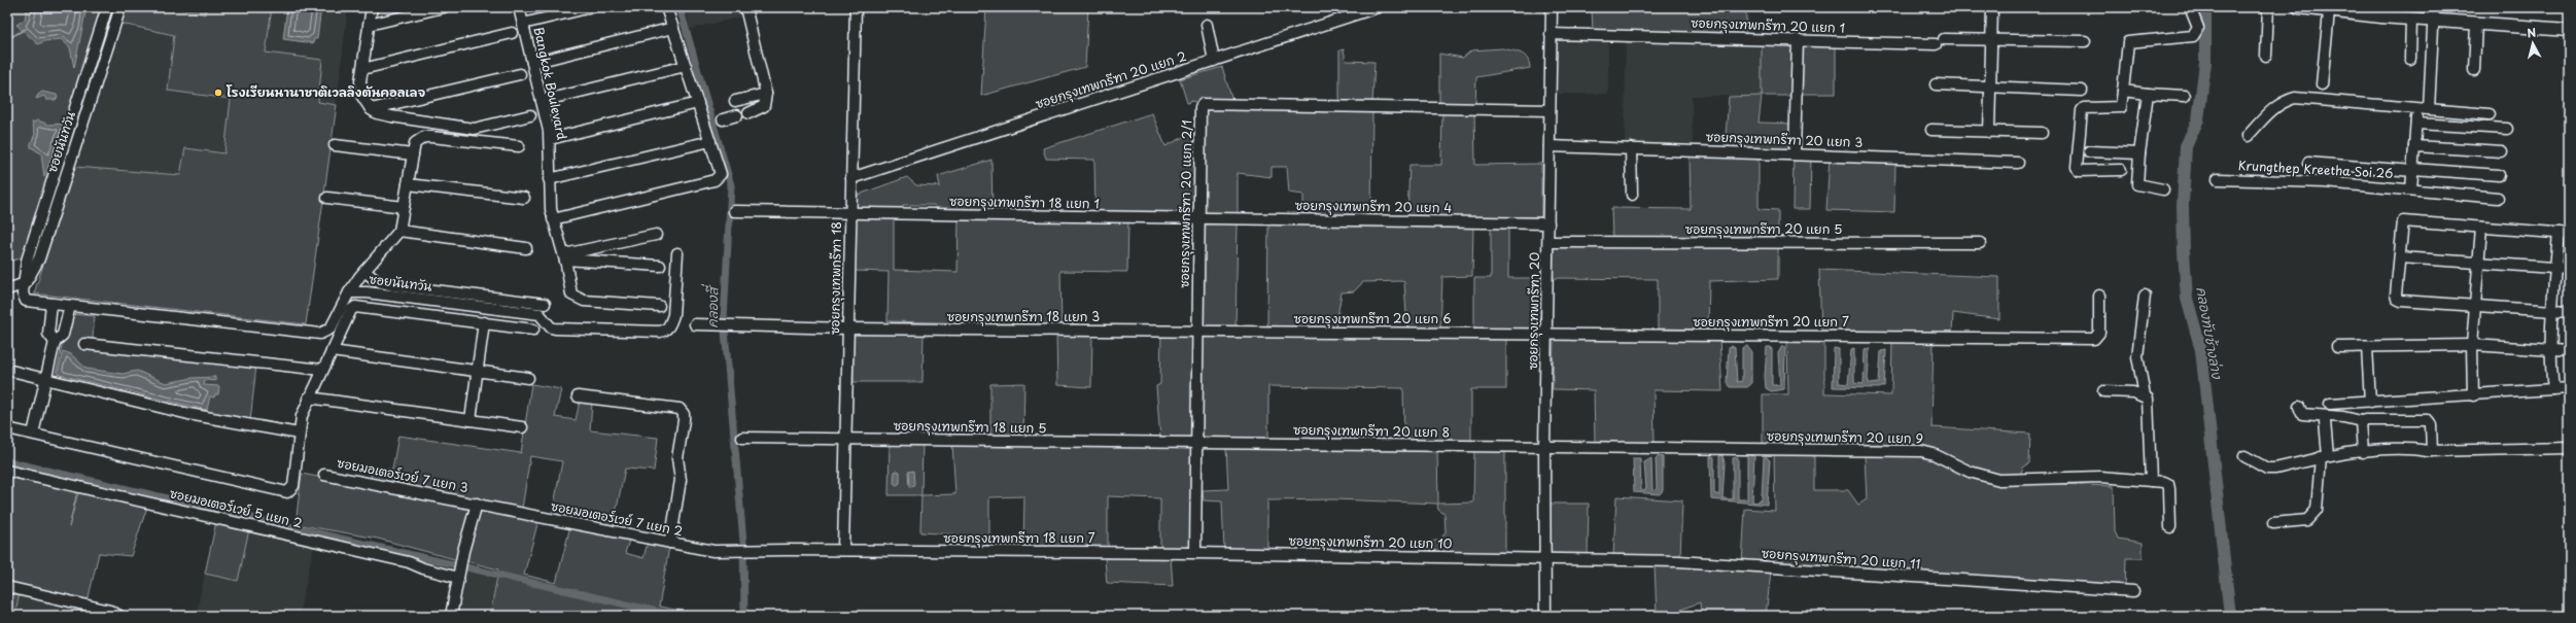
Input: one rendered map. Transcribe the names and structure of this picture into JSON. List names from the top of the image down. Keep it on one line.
{"streets":{"street":["ซอยกรุงเทพกรีฑา 20 แยก 1","ซอยกรุงเทพกรีฑา 20 แยก 2","Bangkok Boulevard","ซอยกรุงเทพกรีฑา 20 แยก 3","ซอยนันทวัน","Krungthep Kreetha Soi 26","ซอยกรุงเทพกรีฑา 18 แยก 1","ซอยกรุงเทพกรีฑา 20 แยก 2/1","ซอยกรุงเทพกรีฑา 20 แยก 4","ซอยกรุงเทพกรีฑา 20 แยก 5","ซอยกรุงเทพกรีฑา 18","ซอยกรุงเทพกรีฑา 20","ซอยกรุงเทพกรีฑา 18 แยก 3","ซอยกรุงเทพกรีฑา 20 แยก 6","ซอยกรุงเทพกรีฑา 20 แยก 7","ซอยกรุงเทพกรีฑา 18 แยก 5","ซอยกรุงเทพกรีฑา 20 แยก 8","ซอยกรุงเทพกรีฑา 20 แยก 9","ซอยมอเตอร์เวย์ 7 แยก 3","ซอยมอเตอร์เวย์ 5 แยก 2","ซอยมอเตอร์เวย์ 7 แยก 2","ซอยกรุงเทพกรีฑา 18 แยก 7","ซอยกรุงเทพกรีฑา 20 แยก 10","ซอยกรุงเทพกรีฑา 20 แยก 11"]},"crossings":[["ซอยกรุงเทพกรีฑา 20 แยก 1","ซอยกรุงเทพกรีฑา 20"],["ซอยกรุงเทพกรีฑา 20 แยก 2","ซอยกรุงเทพกรีฑา 18"],["ซอยกรุงเทพกรีฑา 20 แยก 3","ซอยกรุงเทพกรีฑา 20"],["ซอยกรุงเทพกรีฑา 18 แยก 1","ซอยกรุงเทพกรีฑา 20 แยก 2/1"],["ซอยกรุงเทพกรีฑา 18 แยก 1","ซอยกรุงเทพกรีฑา 20 แยก 4"],["ซอยกรุงเทพกรีฑา 18 แยก 1","ซอยกรุงเทพกรีฑา 18"],["ซอยกรุงเทพกรีฑา 20 แยก 2/1","ซอยกรุงเทพกรีฑา 20 แยก 4"],["ซอยกรุงเทพกรีฑา 20 แยก 2/1","ซอยกรุงเทพกรีฑา 20"],["ซอยกรุงเทพกรีฑา 20 แยก 2/1","ซอยกรุงเทพกรีฑา 18 แยก 3"],["ซอยกรุงเทพกรีฑา 20 แยก 2/1","ซอยกรุงเทพกรีฑา 20 แยก 6"],["ซอยกรุงเทพกรีฑา 20 แยก 2/1","ซอยกรุงเทพกรีฑา 18 แยก 5"],["ซอยกรุงเทพกรีฑา 20 แยก 2/1","ซอยกรุงเทพกรีฑา 20 แยก 8"],["ซอยกรุงเทพกรีฑา 20 แยก 2/1","ซอยกรุงเทพกรีฑา 18 แยก 7"],["ซอยกรุงเทพกรีฑา 20 แยก 2/1","ซอยกรุงเทพกรีฑา 20 แยก 10"],["ซอยกรุงเทพกรีฑา 20 แยก 4","ซอยกรุงเทพกรีฑา 20"],["ซอยกรุงเทพกรีฑา 20 แยก 5","ซอยกรุงเทพกรีฑา 20"],["ซอยกรุงเทพกรีฑา 18","ซอยกรุงเทพกรีฑา 18 แยก 3"],["ซอยกรุงเทพกรีฑา 18","ซอยกรุงเทพกรีฑา 18 แยก 5"],["ซอยกรุงเทพกรีฑา 18","ซอยกรุงเทพกรีฑา 18 แยก 7"],["ซอยกรุงเทพกรีฑา 20","ซอยกรุงเทพกรีฑา 20 แยก 6"],["ซอยกรุงเทพกรีฑา 20","ซอยกรุงเทพกรีฑา 20 แยก 7"],["ซอยกรุงเทพกรีฑา 20","ซอยกรุงเทพกรีฑา 20 แยก 8"],["ซอยกรุงเทพกรีฑา 20","ซอยกรุงเทพกรีฑา 20 แยก 9"],["ซอยกรุงเทพกรีฑา 20","ซอยกรุงเทพกรีฑา 20 แยก 10"],["ซอยกรุงเทพกรีฑา 20","ซอยกรุงเทพกรีฑา 20 แยก 11"],["ซอยกรุงเทพกรีฑา 18 แยก 3","ซอยกรุงเทพกรีฑา 20 แยก 6"],["ซอยกรุงเทพกรีฑา 20 แยก 6","ซอยกรุงเทพกรีฑา 20 แยก 7"],["ซอยกรุงเทพกรีฑา 18 แยก 5","ซอยกรุงเทพกรีฑา 20 แยก 8"],["ซอยกรุงเทพกรีฑา 20 แยก 8","ซอยกรุงเทพกรีฑา 20 แยก 9"],["ซอยมอเตอร์เวย์ 7 แยก 3","ซอยมอเตอร์เวย์ 7 แยก 2"],["ซอยมอเตอร์เวย์ 7 แยก 2","ซอยกรุงเทพกรีฑา 18 แยก 7"],["ซอยกรุงเทพกรีฑา 18 แยก 7","ซอยกรุงเทพกรีฑา 20 แยก 10"],["ซอยกรุงเทพกรีฑา 20 แยก 10","ซอยกรุงเทพกรีฑา 20 แยก 11"]],"water":["คลองสี่","คลองทับช้างล่าง"],"places":["โรงเรียนนานาชาติเวลลิงตันคอลเลจ"],"north":"top"}
